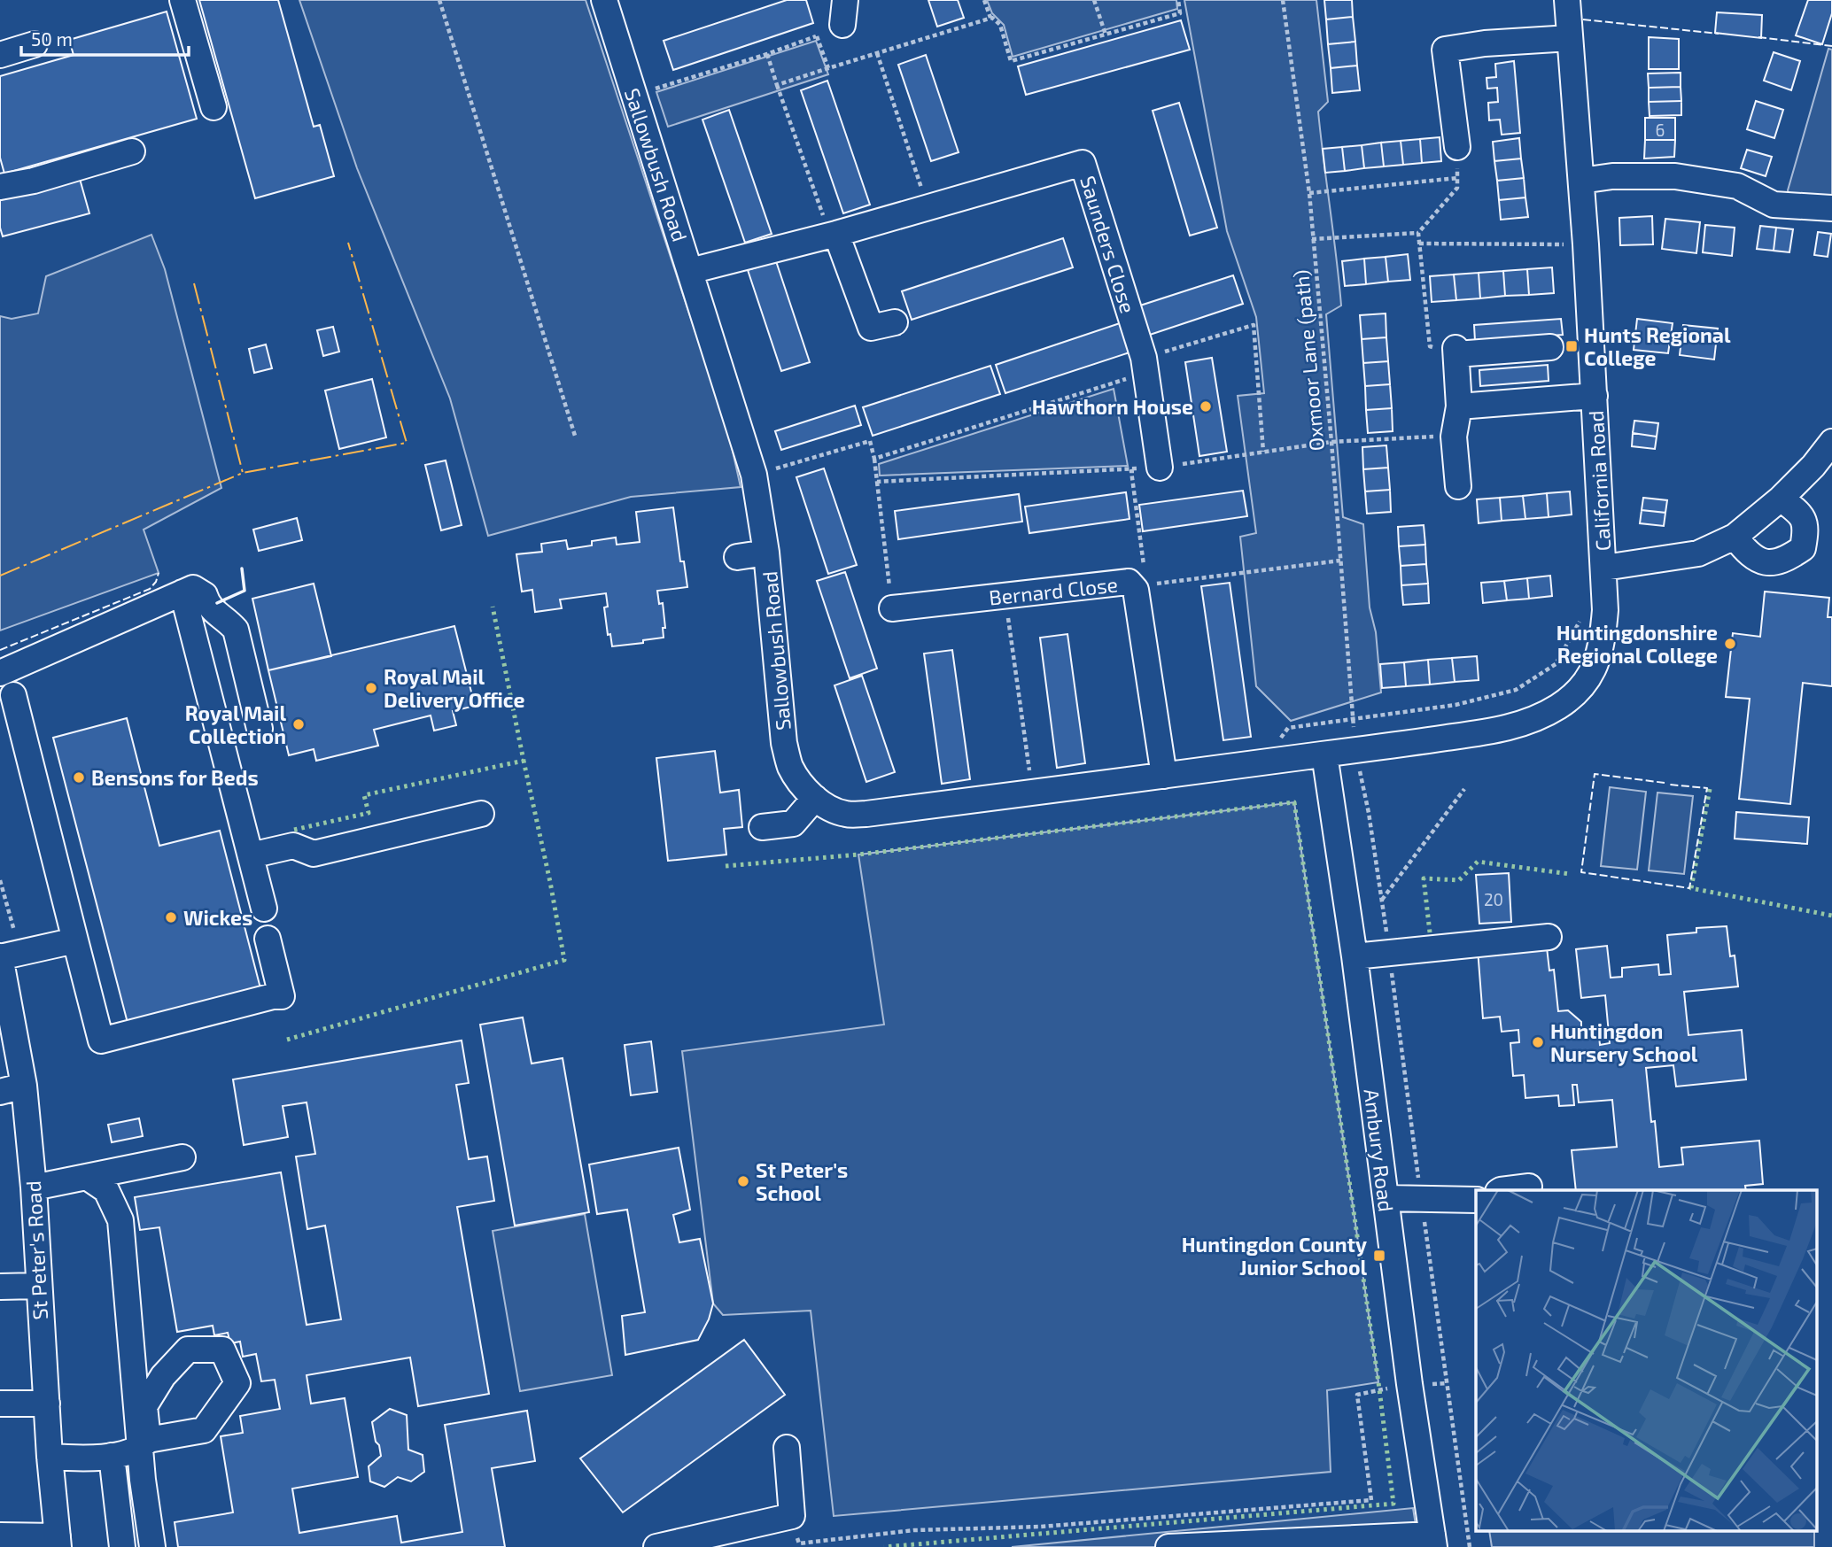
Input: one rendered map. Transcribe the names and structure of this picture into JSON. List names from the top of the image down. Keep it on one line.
{"streets":{"street":["Sallowbush Road","Saunders Close","California Road","Bernard Close","Ambury Road","St Peter's Road"],"path":["Oxmoor Lane (path)"]},"crossings":[["Sallowbush Road","Saunders Close"],["Sallowbush Road","California Road"],["Sallowbush Road","Bernard Close"],["Sallowbush Road","Ambury Road"],["Oxmoor Lane (path)","California Road"],["California Road","Ambury Road"]],"places":{"transit":["Hunts Regional College","Huntingdon County Junior School"],"other":["Hawthorn House","Huntingdonshire Regional College","Royal Mail Delivery Office","Royal Mail Collection","Bensons for Beds","Wickes","Huntingdon Nursery School","St Peter's School"]},"house_numbers":["6","20"],"scale_bar":"50 m"}
